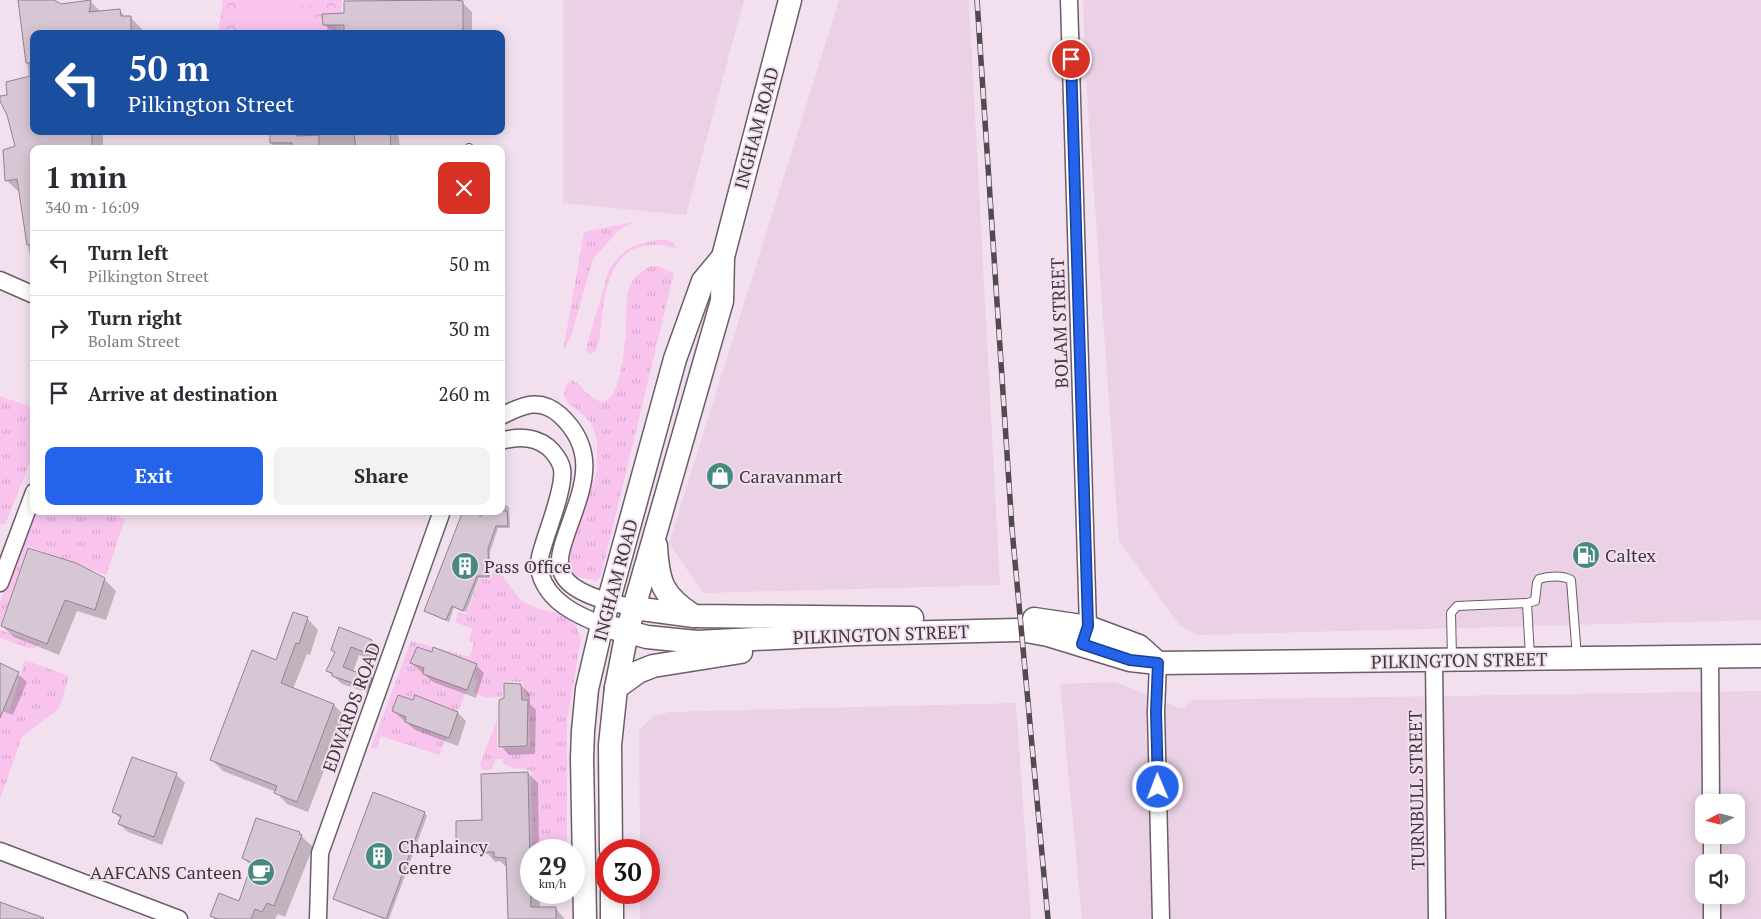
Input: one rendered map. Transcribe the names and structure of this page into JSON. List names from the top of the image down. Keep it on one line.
{"streets":{"street":["INGHAM ROAD","BOLAM STREET","PILKINGTON STREET","EDWARDS ROAD","TURNBULL STREET"]},"crossings":[["INGHAM ROAD","PILKINGTON STREET"],["BOLAM STREET","PILKINGTON STREET"],["PILKINGTON STREET","TURNBULL STREET"]],"places":{"shop":["Caravanmart"],"fuel station":["Caltex"],"building":["Pass Office","Chaplaincy Centre"],"cafe":["AAFCANS Canteen"]},"north":"left","page":{"turn":["50 m","Pilkington Street"],"heading":["1 min","340 m · 16:09"],"list":[{"name":"Turn left","note":"Pilkington Street","value":"50 m"},{"name":"Turn right","note":"Bolam Street","value":"30 m"},{"name":"Arrive at destination","value":"260 m"}],"buttons":["Exit","Share"],"speed":"29 km/h","limit":"30"}}
